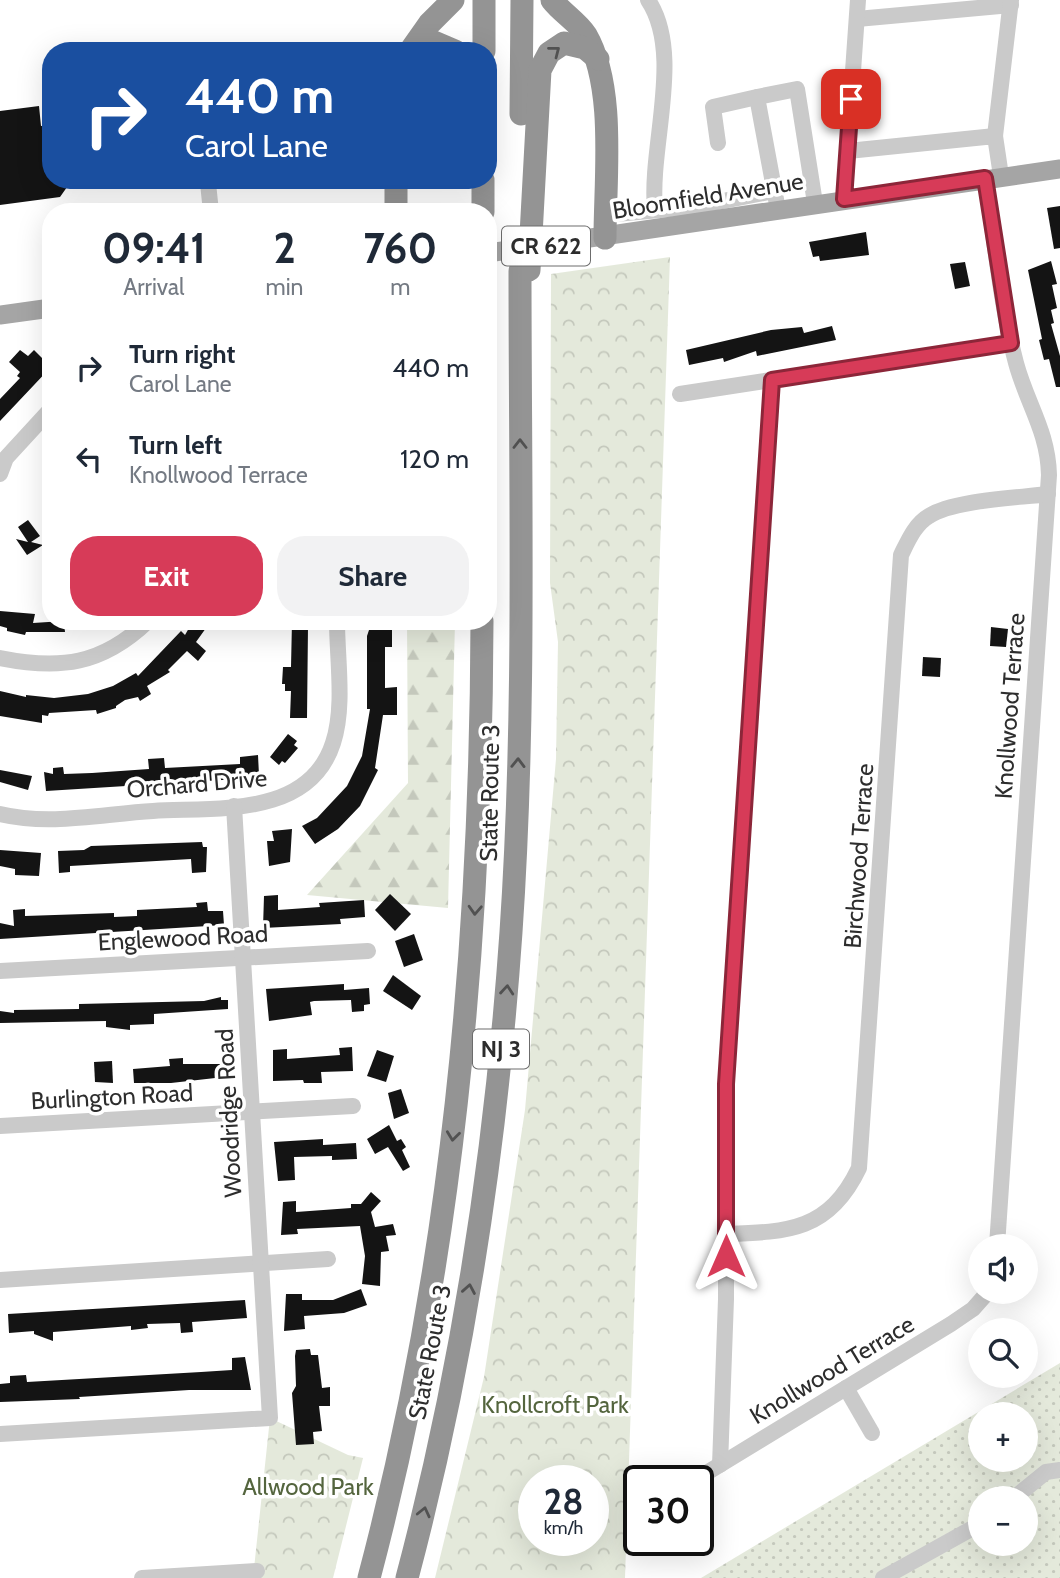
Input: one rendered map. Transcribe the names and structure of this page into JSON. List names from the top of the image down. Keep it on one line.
{"streets":{"highway":["State Route 3","NJ 3"],"main road":["Bloomfield Avenue","CR 622"],"street":["Knollwood Terrace","Orchard Drive","Birchwood Terrace","Englewood Road","Burlington Road","Woodridge Road"]},"crossings":[["Bloomfield Avenue","Knollwood Terrace"],["Knollwood Terrace","Birchwood Terrace"],["Orchard Drive","Woodridge Road"],["Englewood Road","Woodridge Road"],["Burlington Road","Woodridge Road"]],"parks":["Knollcroft Park","Allwood Park"],"page":{"turn":["440 m","Carol Lane"],"eta":["09:41","Arrival","2","min","760","m"],"list":[{"name":"Turn right","note":"Carol Lane","value":"440 m"},{"name":"Turn left","note":"Knollwood Terrace","value":"120 m"}],"buttons":["Exit","Share"],"map_buttons":["+","−"],"speed":"28 km/h","limit":"30"}}
